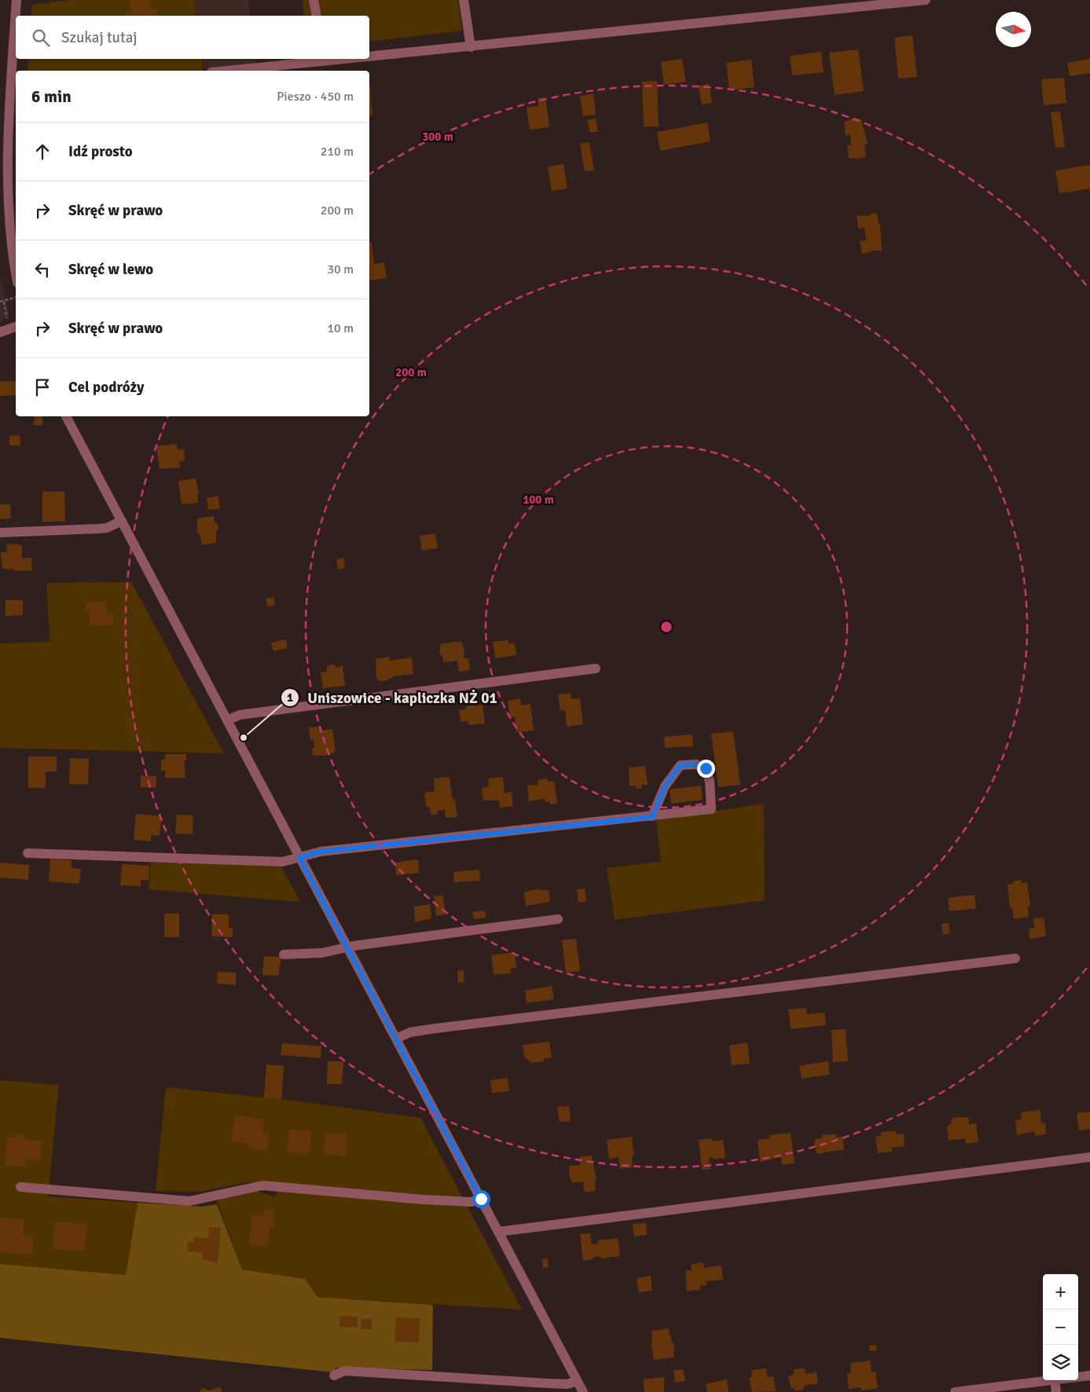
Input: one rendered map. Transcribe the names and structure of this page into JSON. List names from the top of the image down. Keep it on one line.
{"places":["Uniszowice - kapliczka NŻ 01"],"north":"right","page":{"search":"Szukaj tutaj","heading":["6 min","Pieszo · 450 m"],"list":[["Idź prosto","210 m"],["Skręć w prawo","200 m"],["Skręć w lewo","30 m"],["Skręć w prawo","10 m"],"Cel podróży"],"map_buttons":["+","−"]},"rings":["300 m","200 m","100 m"]}
